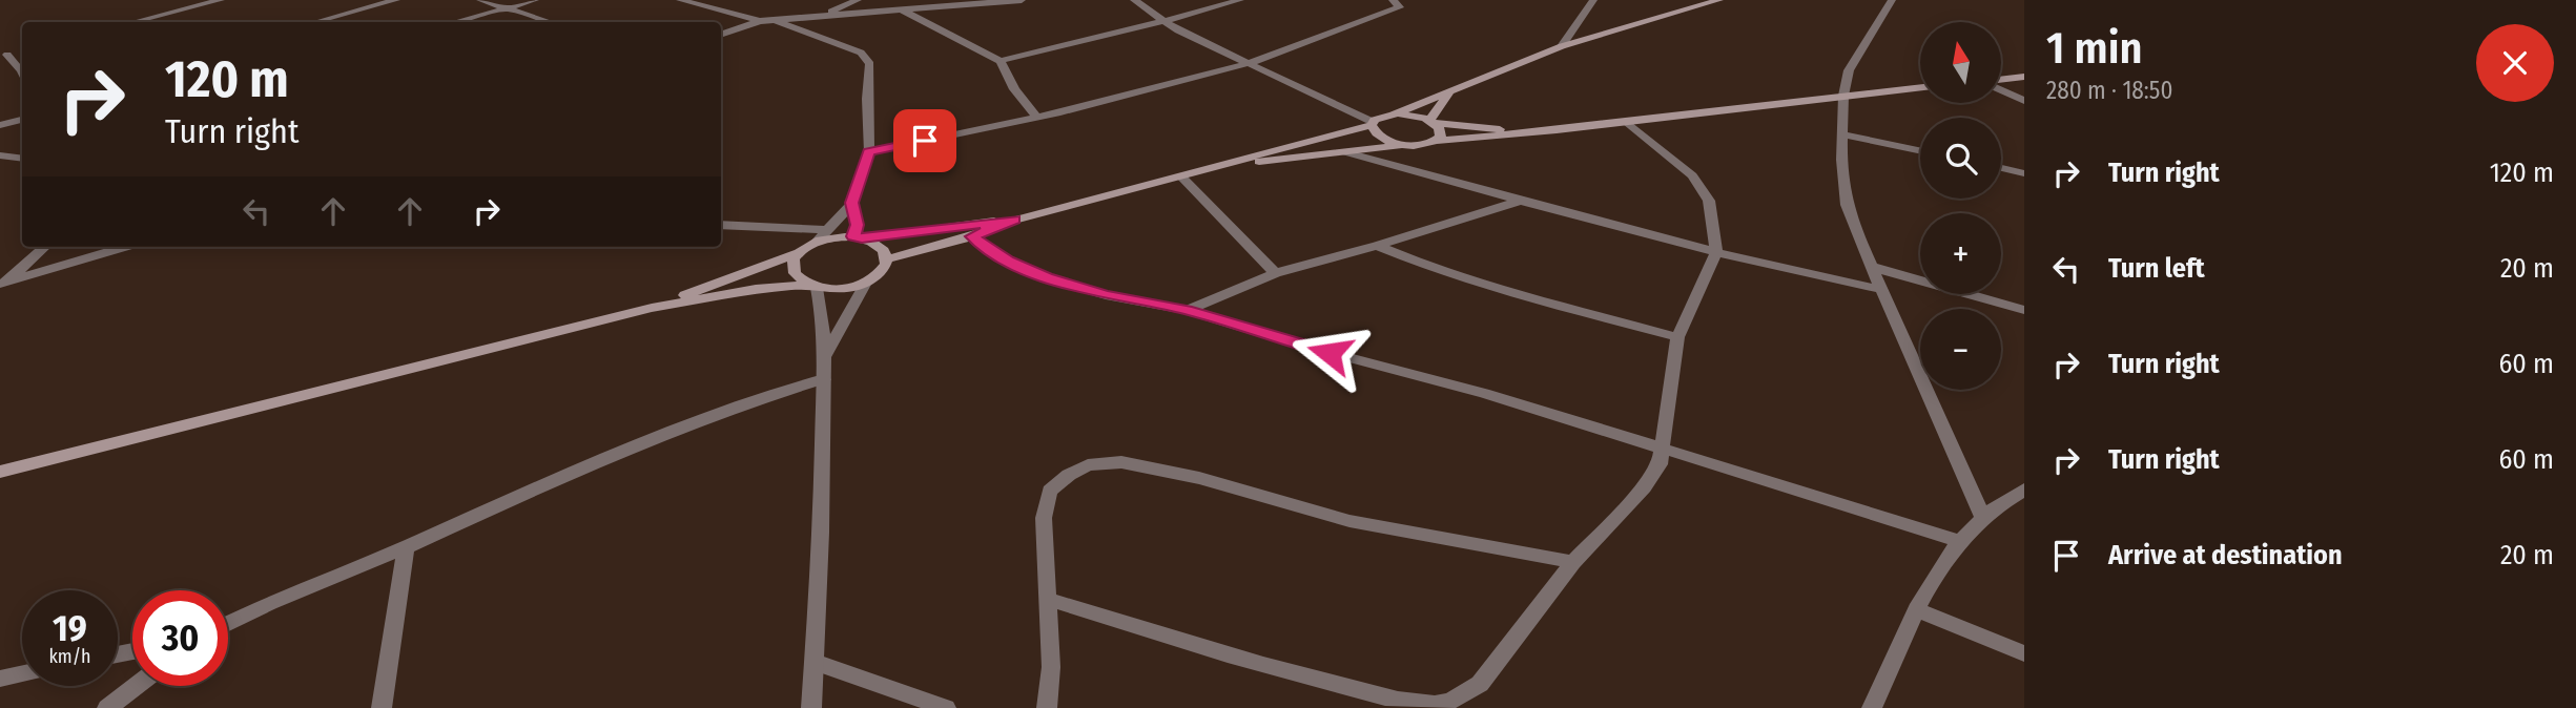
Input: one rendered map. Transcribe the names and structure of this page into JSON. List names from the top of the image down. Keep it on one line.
{"north":"top","page":{"heading":["1 min","280 m · 18:50"],"map_buttons":["+","−"],"turn":["120 m","Turn right"],"list":[{"name":"Turn right","value":"120 m"},{"name":"Turn left","value":"20 m"},{"name":"Turn right","value":"60 m"},{"name":"Turn right","value":"60 m"},{"name":"Arrive at destination","value":"20 m"}],"speed":"19 km/h","limit":"30"}}
